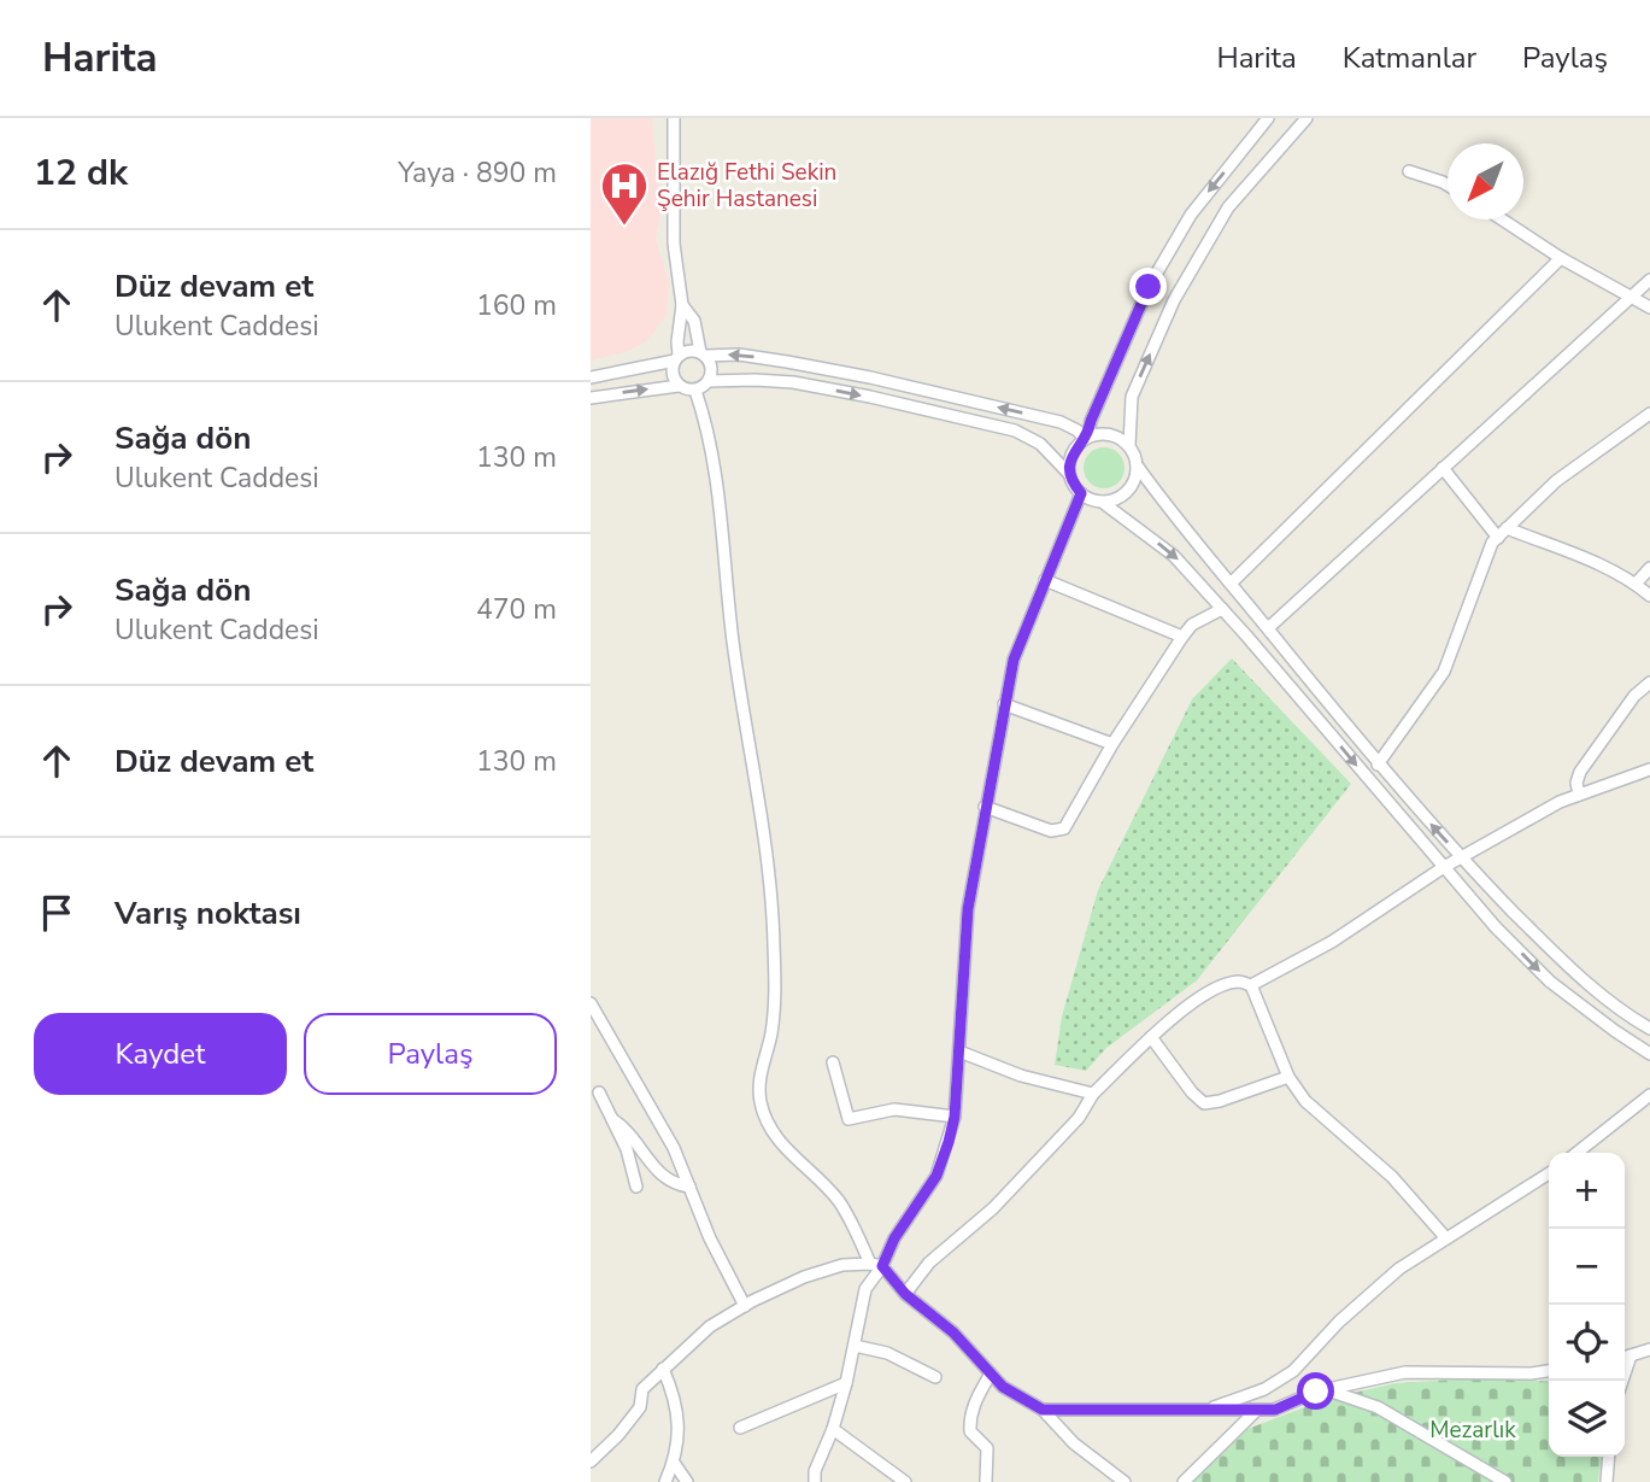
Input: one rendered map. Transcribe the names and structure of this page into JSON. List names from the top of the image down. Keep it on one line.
{"parks":["Mezarlık"],"places":{"hospital":["Elazığ Fethi Sekin Şehir Hastanesi"]},"north":"bottom left","page":{"header":"Harita","nav":["Harita","Katmanlar","Paylaş"],"heading":["12 dk","Yaya · 890 m"],"list":[["Düz devam et","Ulukent Caddesi","160 m"],["Sağa dön","Ulukent Caddesi","130 m"],["Sağa dön","Ulukent Caddesi","470 m"],["Düz devam et","130 m"],"Varış noktası"],"buttons":["Kaydet","Paylaş"],"map_buttons":["+","−"]}}
